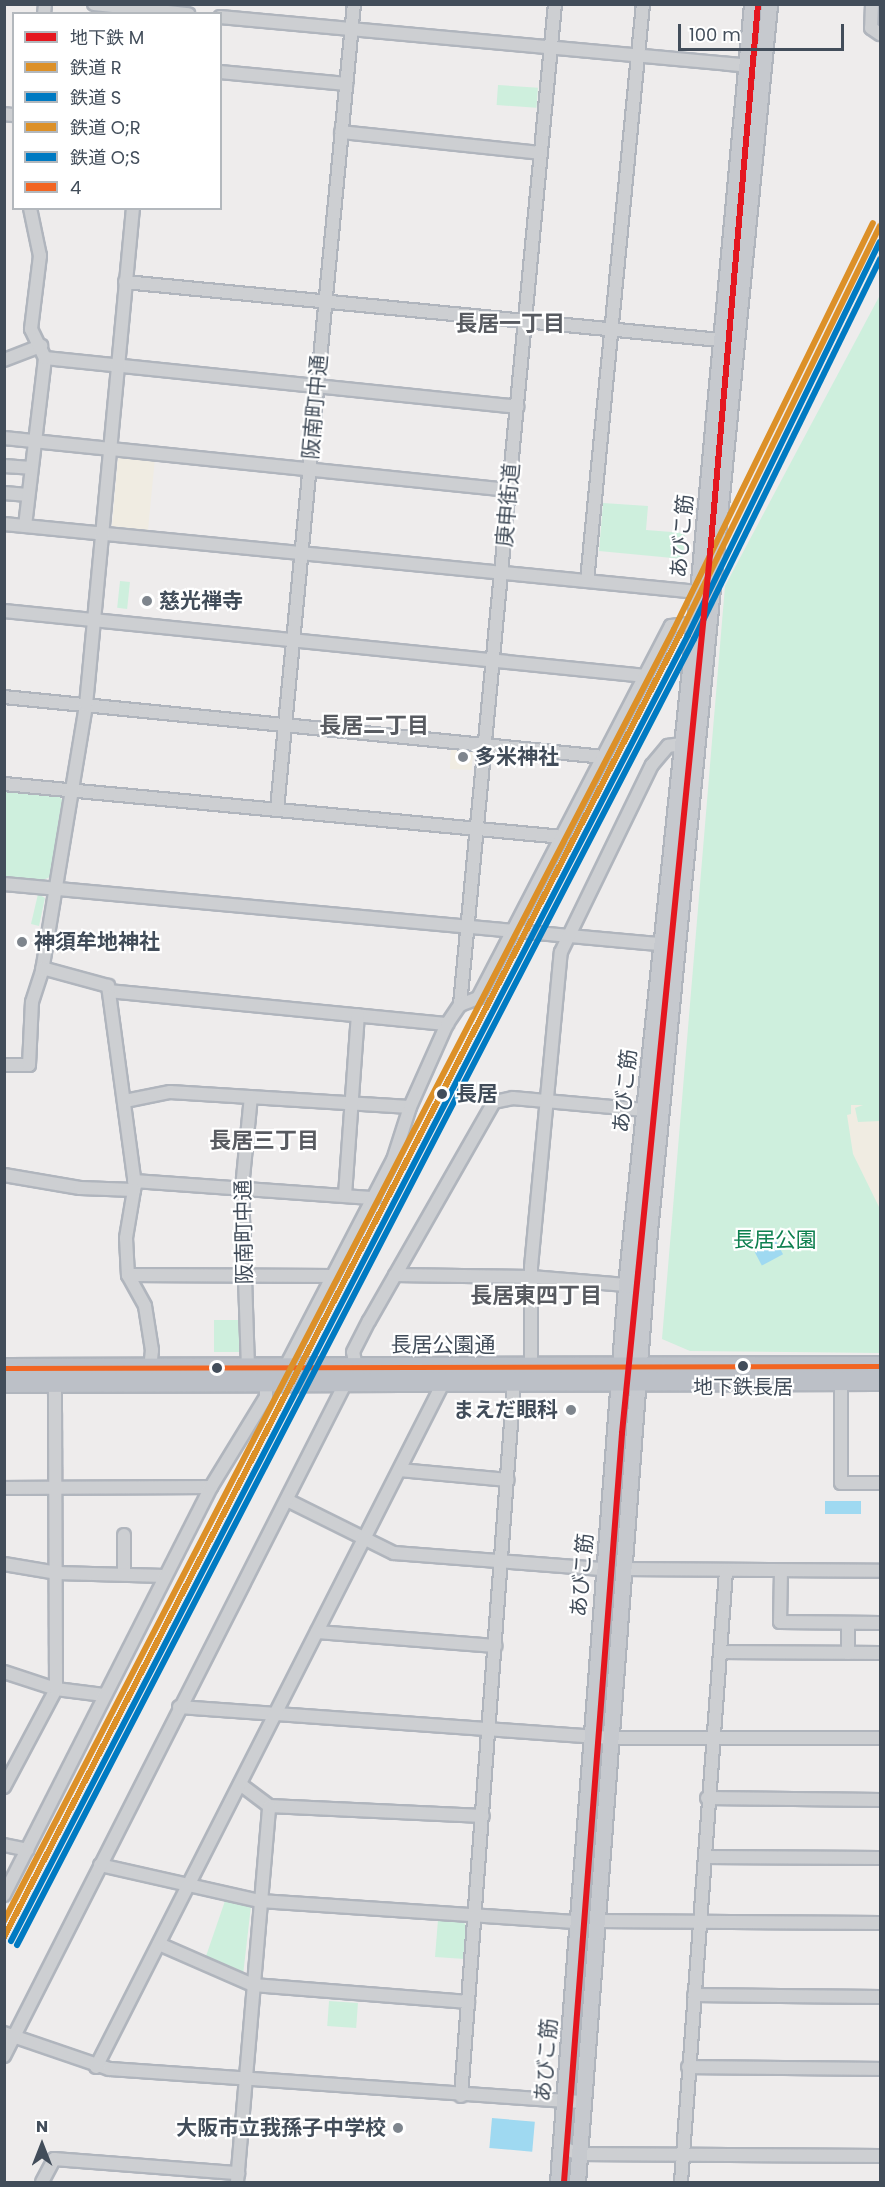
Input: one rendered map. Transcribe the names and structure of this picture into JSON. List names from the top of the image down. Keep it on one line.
{"streets":{"highway":["長居公園通"],"main road":["あびこ筋"],"street":["阪南町中通","庚申街道"]},"crossings":[["阪南町中通","長居公園通"],["あびこ筋","長居公園通"]],"districts":["長居一丁目","長居二丁目","長居三丁目","長居東四丁目"],"parks":["長居公園"],"places":["慈光禅寺","多米神社","神須牟地神社","長居","地下鉄長居","まえだ眼科","大阪市立我孫子中学校"],"lines":["metro line M","rail line O;R","rail line R","rail line S","rail line O;S","transit line 4"],"legend":["地下鉄 M","鉄道 R","鉄道 S","鉄道 O;R","鉄道 O;S","4"],"scale_bar":"100 m","north":"top"}
